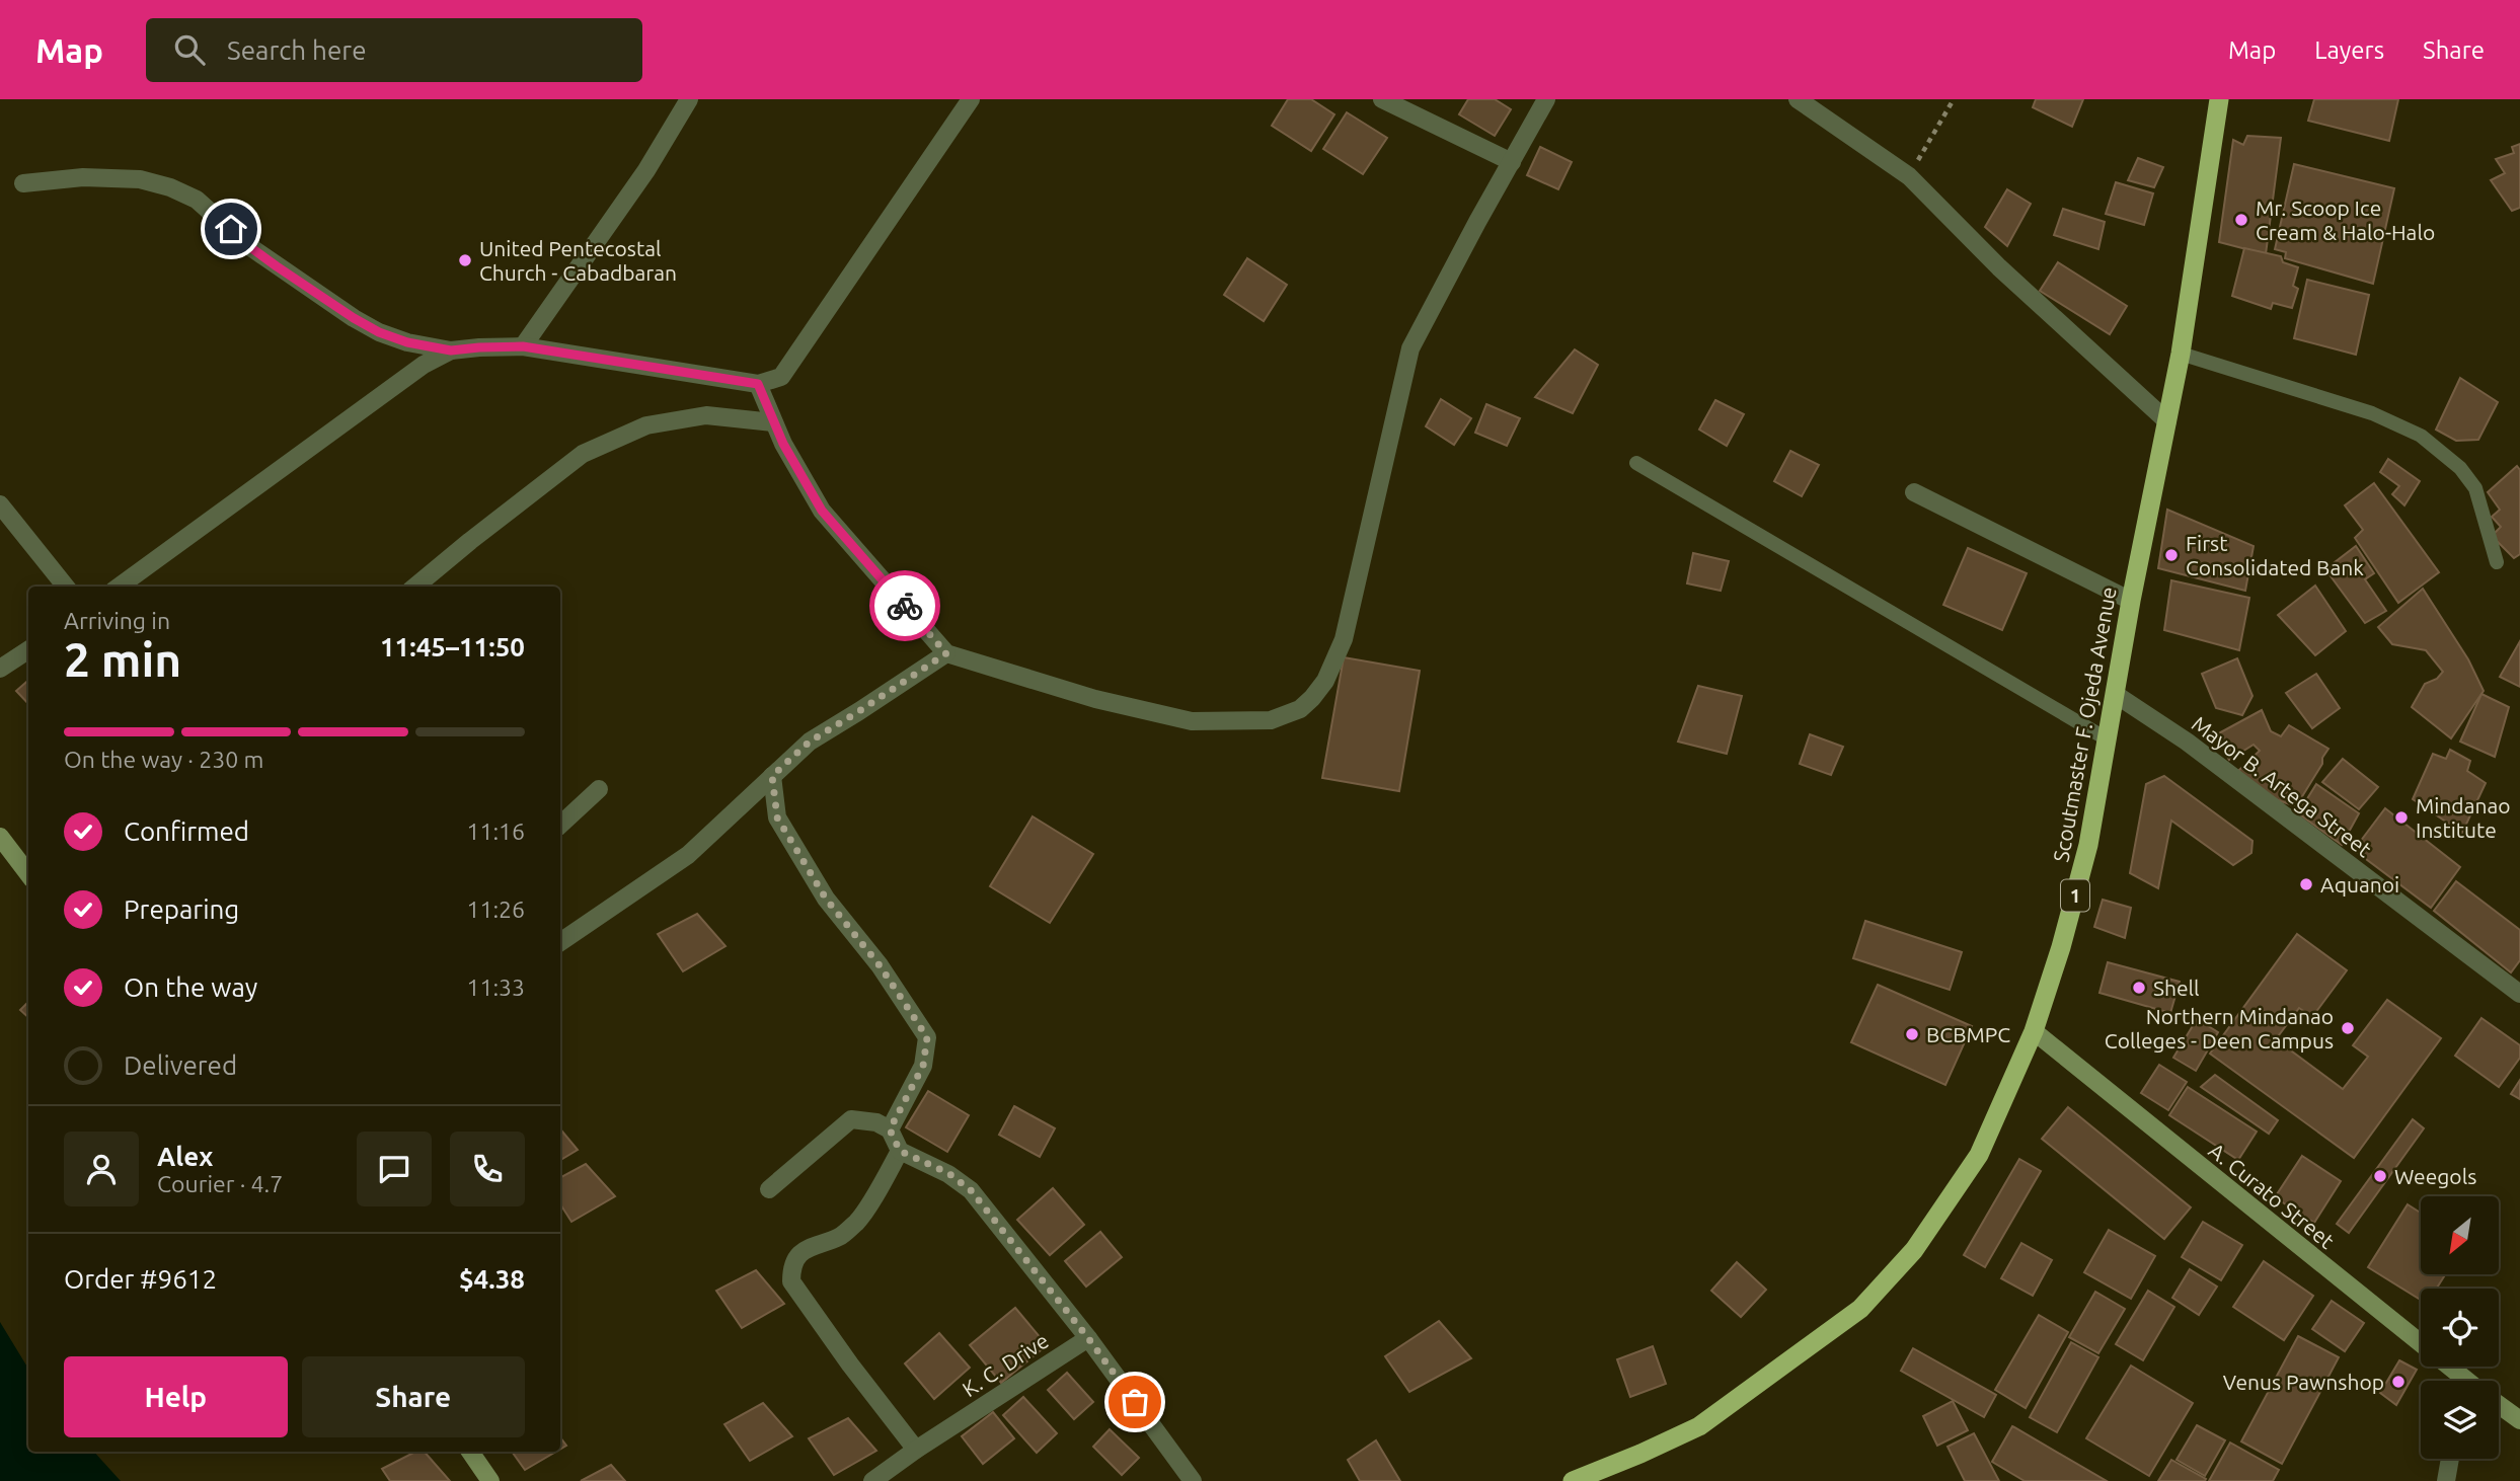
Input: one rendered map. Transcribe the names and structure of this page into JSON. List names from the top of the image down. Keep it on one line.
{"streets":{"highway":["Scoutmaster F. Ojeda Avenue","1"],"main road":["A. Curato Street"],"street":["Mayor B. Artega Street","K. C. Drive"]},"crossings":[["Scoutmaster F. Ojeda Avenue","Mayor B. Artega Street"],["Scoutmaster F. Ojeda Avenue","A. Curato Street"]],"places":["Mr. Scoop Ice Cream & Halo-Halo","United Pentecostal Church - Cabadbaran","First Consolidated Bank","Mindanao Institute","Aquanoi","Shell","Northern Mindanao Colleges - Deen Campus","BCBMPC","Weegols","Venus Pawnshop"],"north":"bottom left","page":{"header":"Map","search":"Search here","nav":["Map","Layers","Share"],"heading":["2 min","Arriving in","11:45–11:50"],"panel":["Alex","Courier · 4.7","Order #9612","$4.38"],"bar":"On the way · 230 m","list":[["Confirmed","11:16"],["Preparing","11:26"],["On the way","11:33"],"Delivered"],"buttons":["Help","Share"]}}
